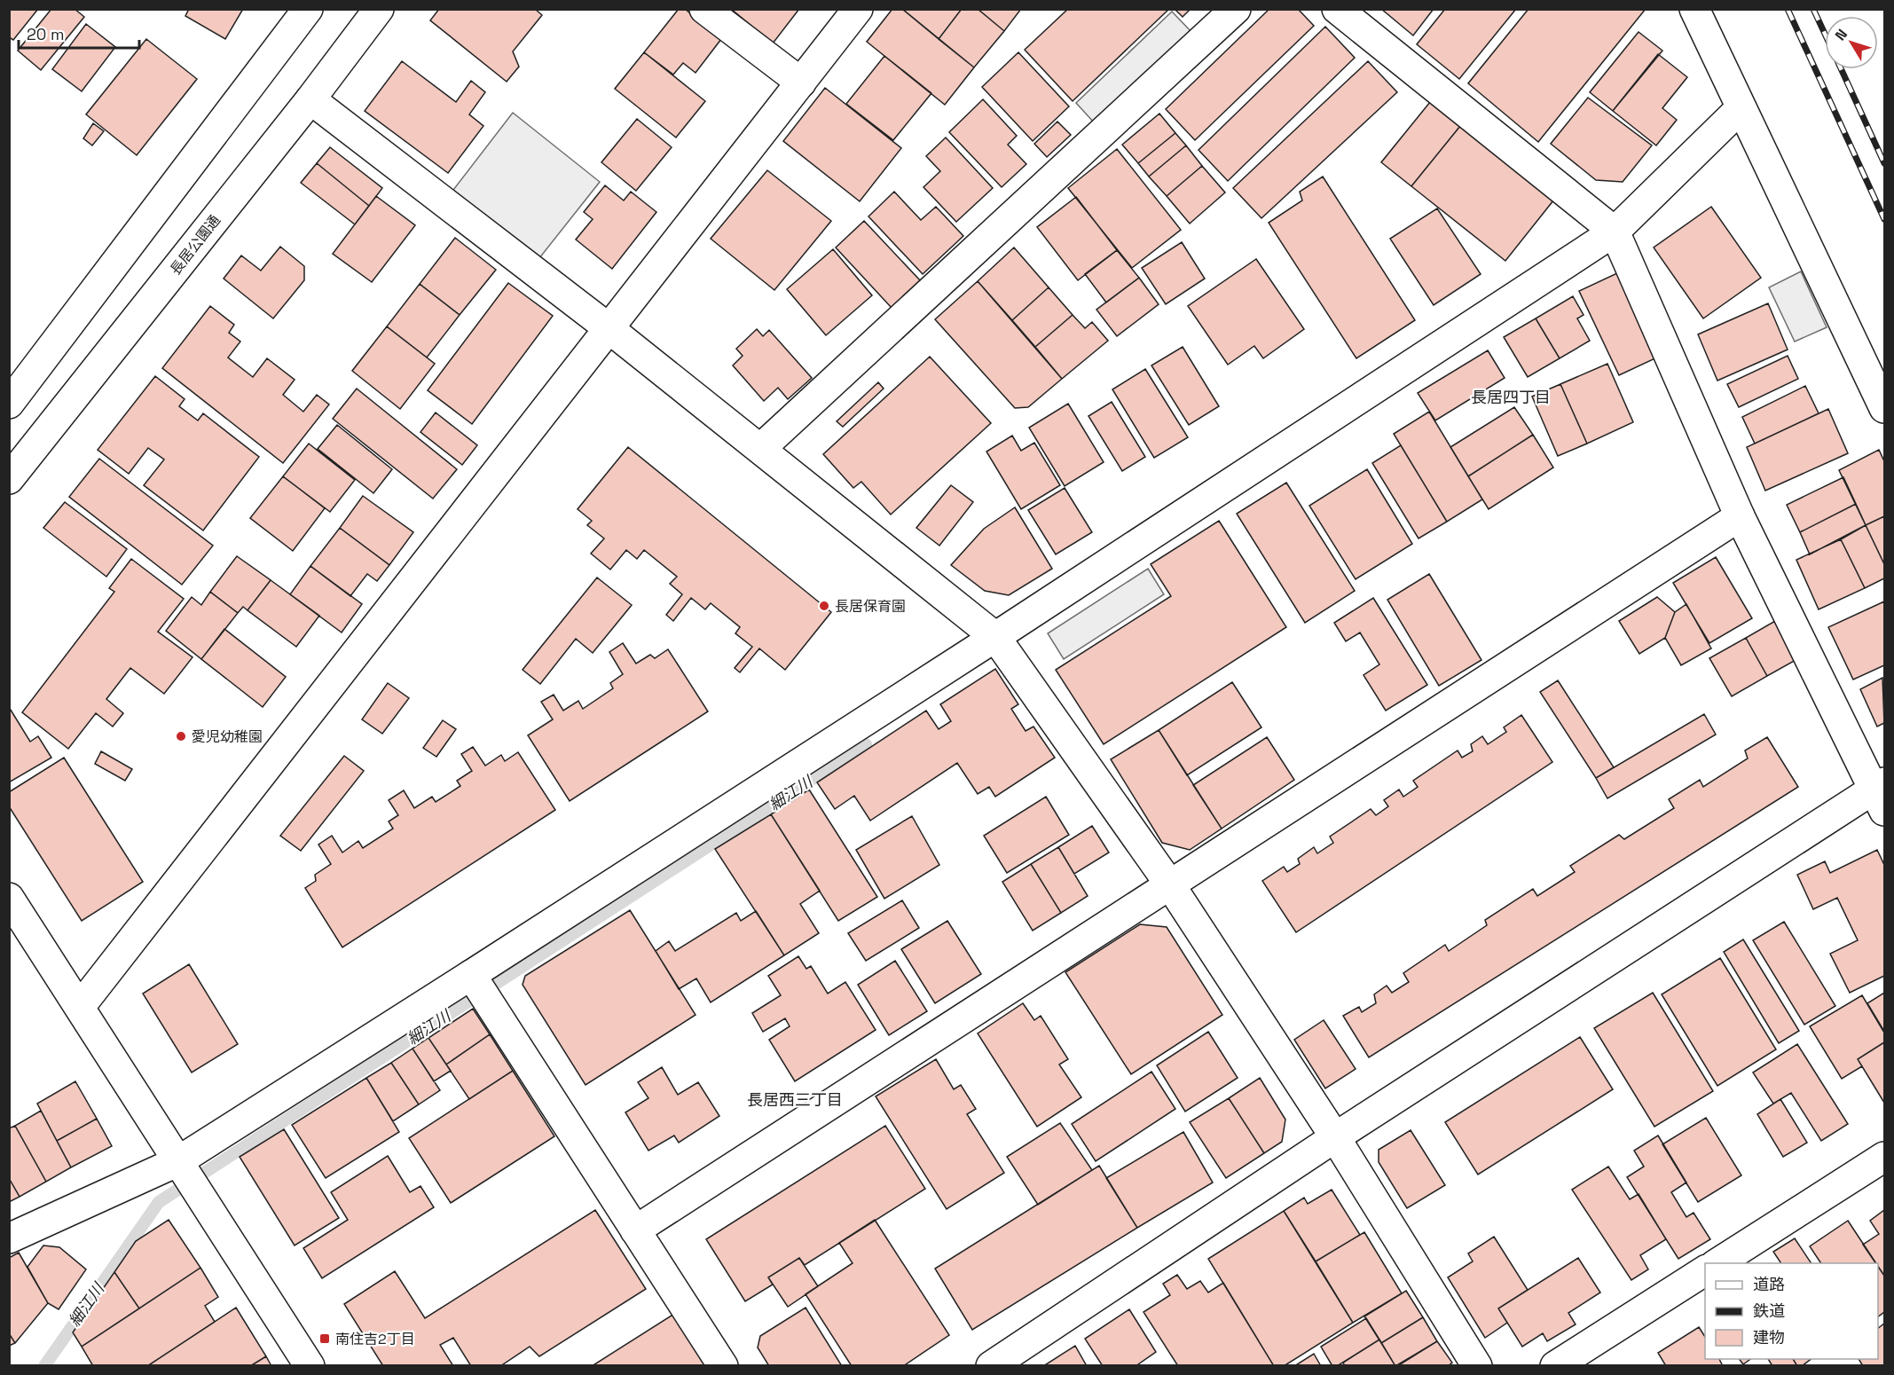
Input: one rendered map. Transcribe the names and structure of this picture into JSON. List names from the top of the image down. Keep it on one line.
{"streets":{"main road":["長居公園通"]},"districts":["長居四丁目","長居西三丁目"],"water":["細江川"],"places":{"other":["長居保育園","愛児幼稚園"],"transit":["南住吉2丁目"]},"legend":["道路","鉄道","建物"],"scale_bar":"20 m","north":"top left"}
